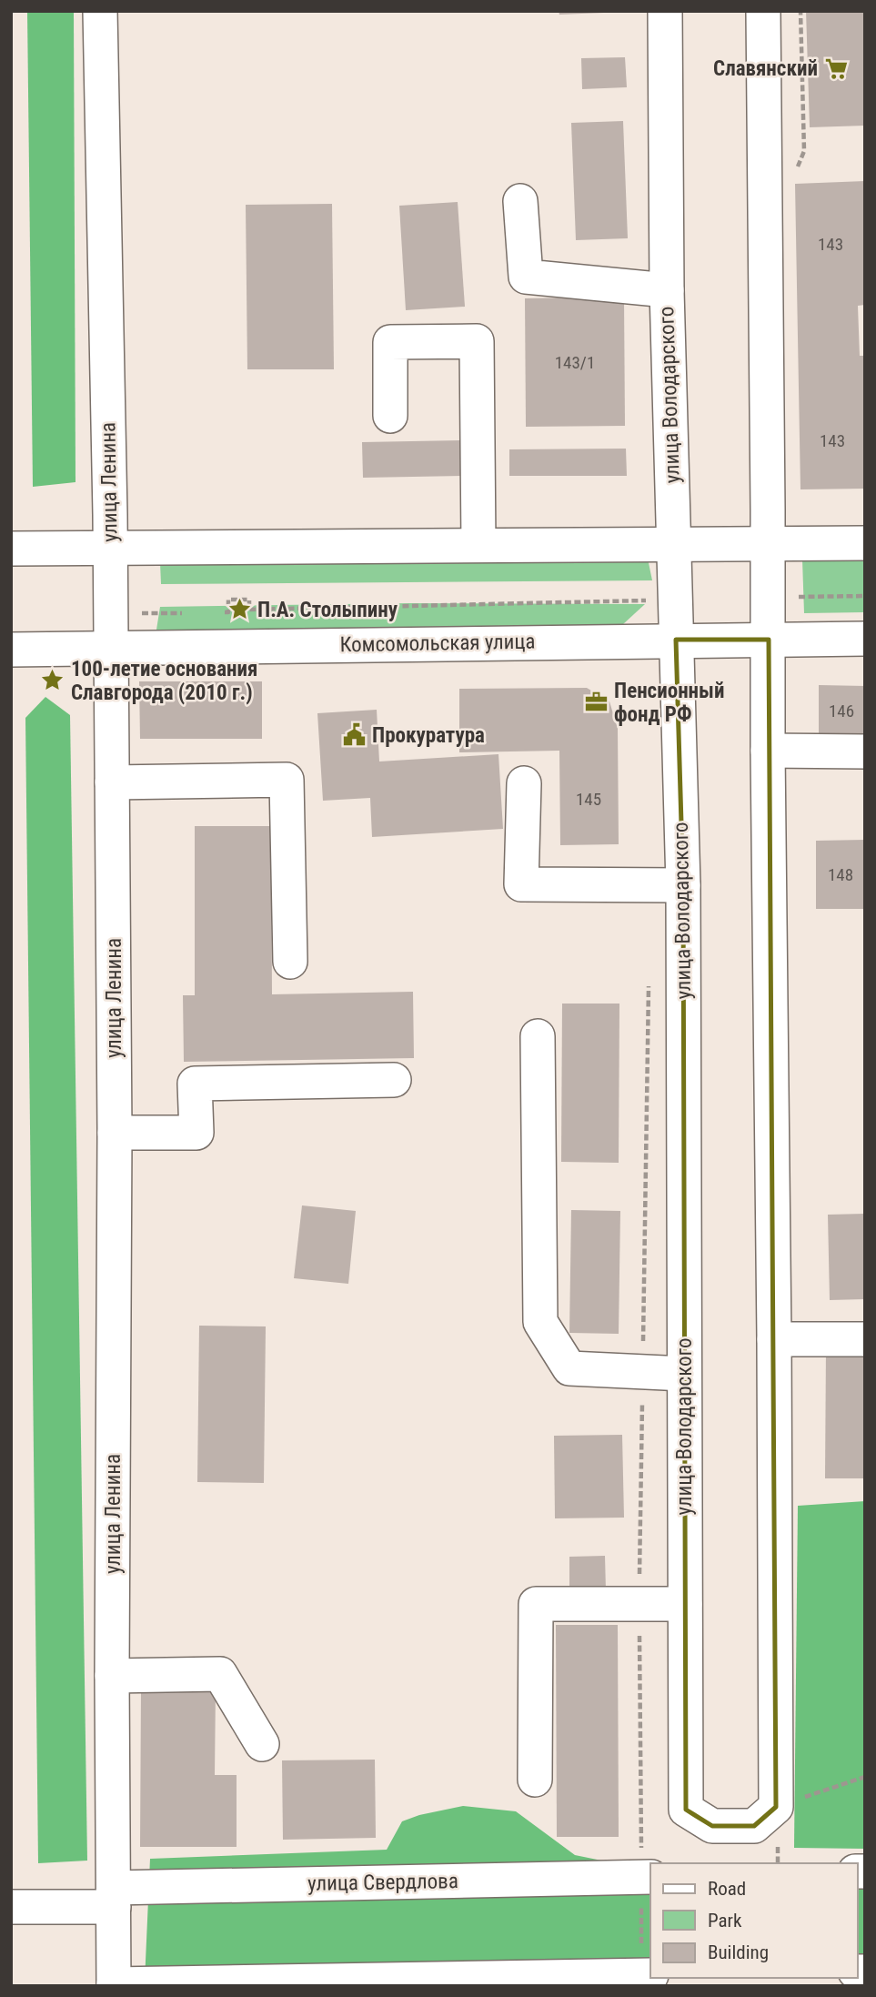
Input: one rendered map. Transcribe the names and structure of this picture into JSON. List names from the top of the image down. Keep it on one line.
{"streets":{"street":["улица Володарского","улица Ленина","Комсомольская улица","улица Свердлова"]},"crossings":[["улица Володарского","Комсомольская улица"],["улица Ленина","Комсомольская улица"],["улица Ленина","улица Свердлова"]],"places":{"supermarket":["Славянский"],"place":["П.А. Столыпину","100-летие основания Славгорода (2010 г.)"],"office":["Пенсионный фонд РФ"],"public building":["Прокуратура"]},"house_numbers":["143","143/1","143","146","145","148"],"legend":["Road","Park","Building"]}
